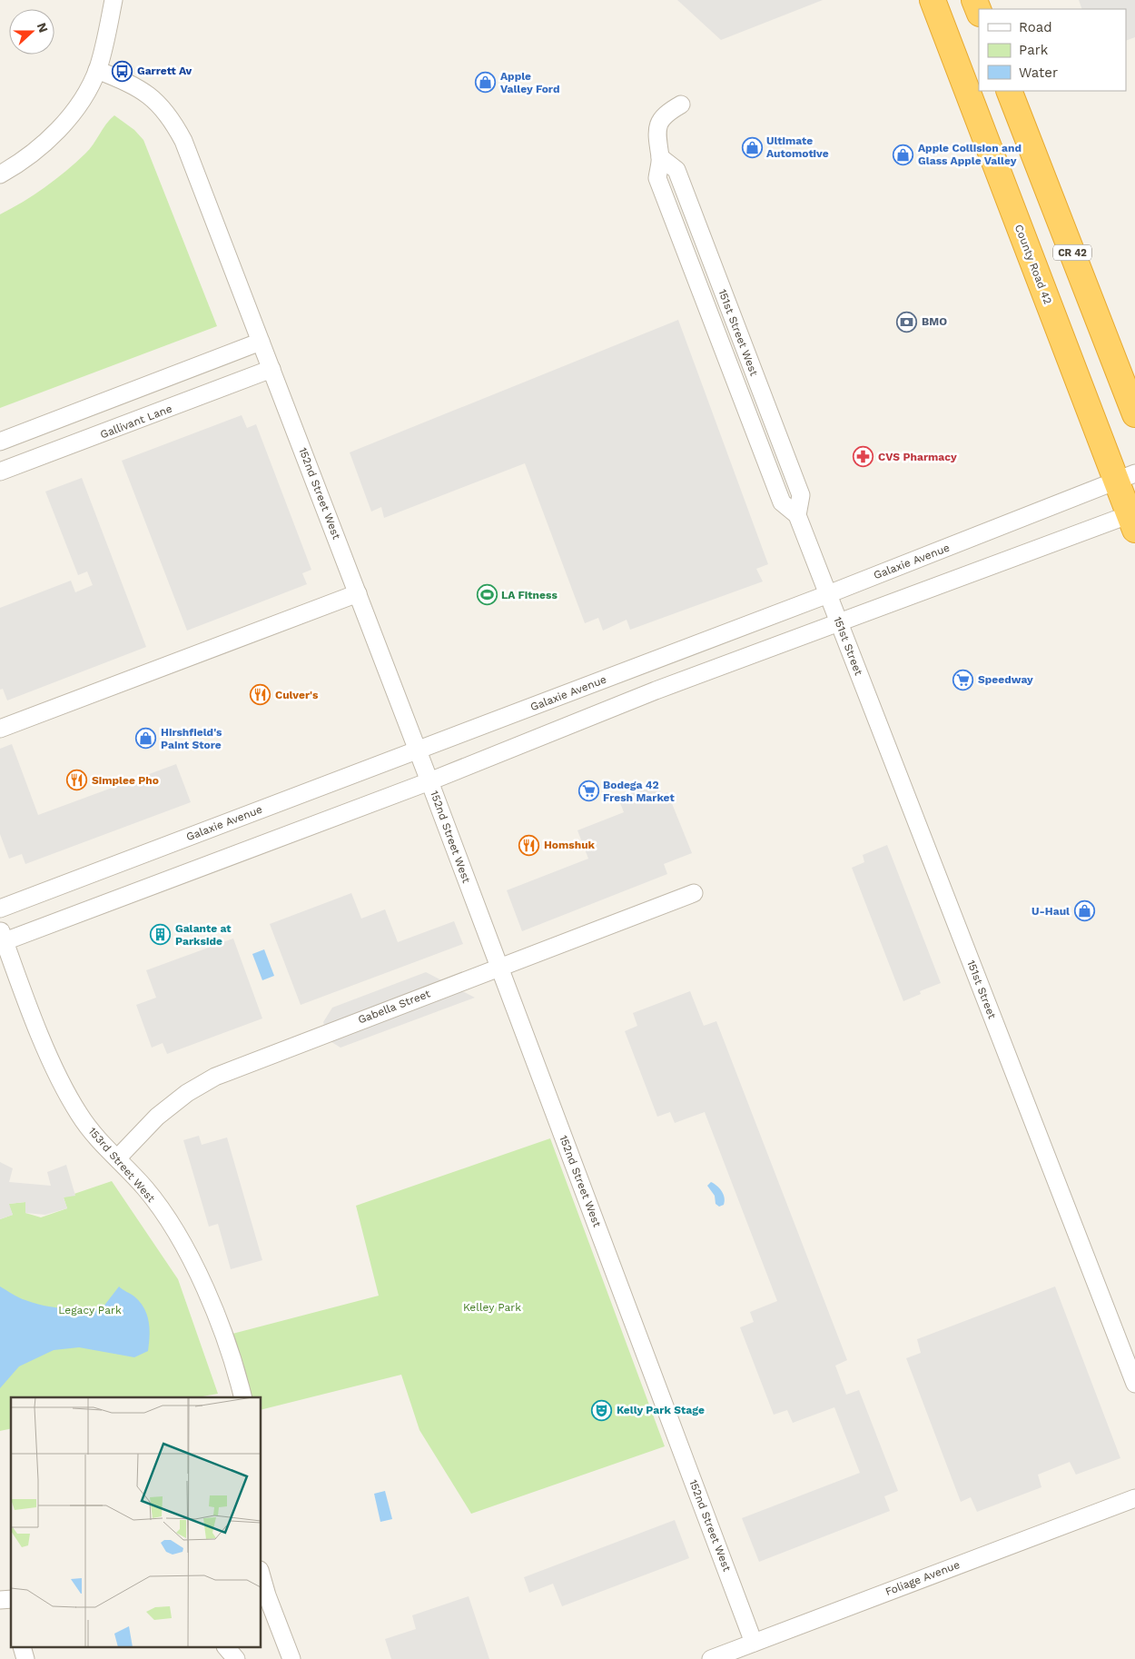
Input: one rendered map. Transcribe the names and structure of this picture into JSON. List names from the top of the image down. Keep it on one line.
{"streets":{"highway":["CR 42","County Road 42"],"street":["151st Street West","Gallivant Lane","152nd Street West","Galaxie Avenue","151st Street","Gabella Street","153rd Street West","Foliage Avenue"]},"crossings":[["County Road 42","Galaxie Avenue"],["151st Street West","Galaxie Avenue"],["151st Street West","151st Street"],["Gallivant Lane","152nd Street West"],["152nd Street West","Galaxie Avenue"],["152nd Street West","Gabella Street"],["152nd Street West","Foliage Avenue"],["Galaxie Avenue","151st Street"],["Gabella Street","153rd Street West"]],"parks":["Kelley Park","Legacy Park"],"places":{"bus stop":["Garrett Av"],"shop":["Apple Valley Ford","Ultimate Automotive","Apple Collision and Glass Apple Valley","Hirshfield's Paint Store","U-Haul"],"bank":["BMO"],"pharmacy":["CVS Pharmacy"],"sports":["LA Fitness"],"supermarket":["Speedway","Bodega 42 Fresh Market"],"restaurant":["Culver's","Simplee Pho","Homshuk"],"building":["Galante at Parkside"],"theatre":["Kelly Park Stage"]},"legend":["Road","Park","Water"],"north":"right"}
